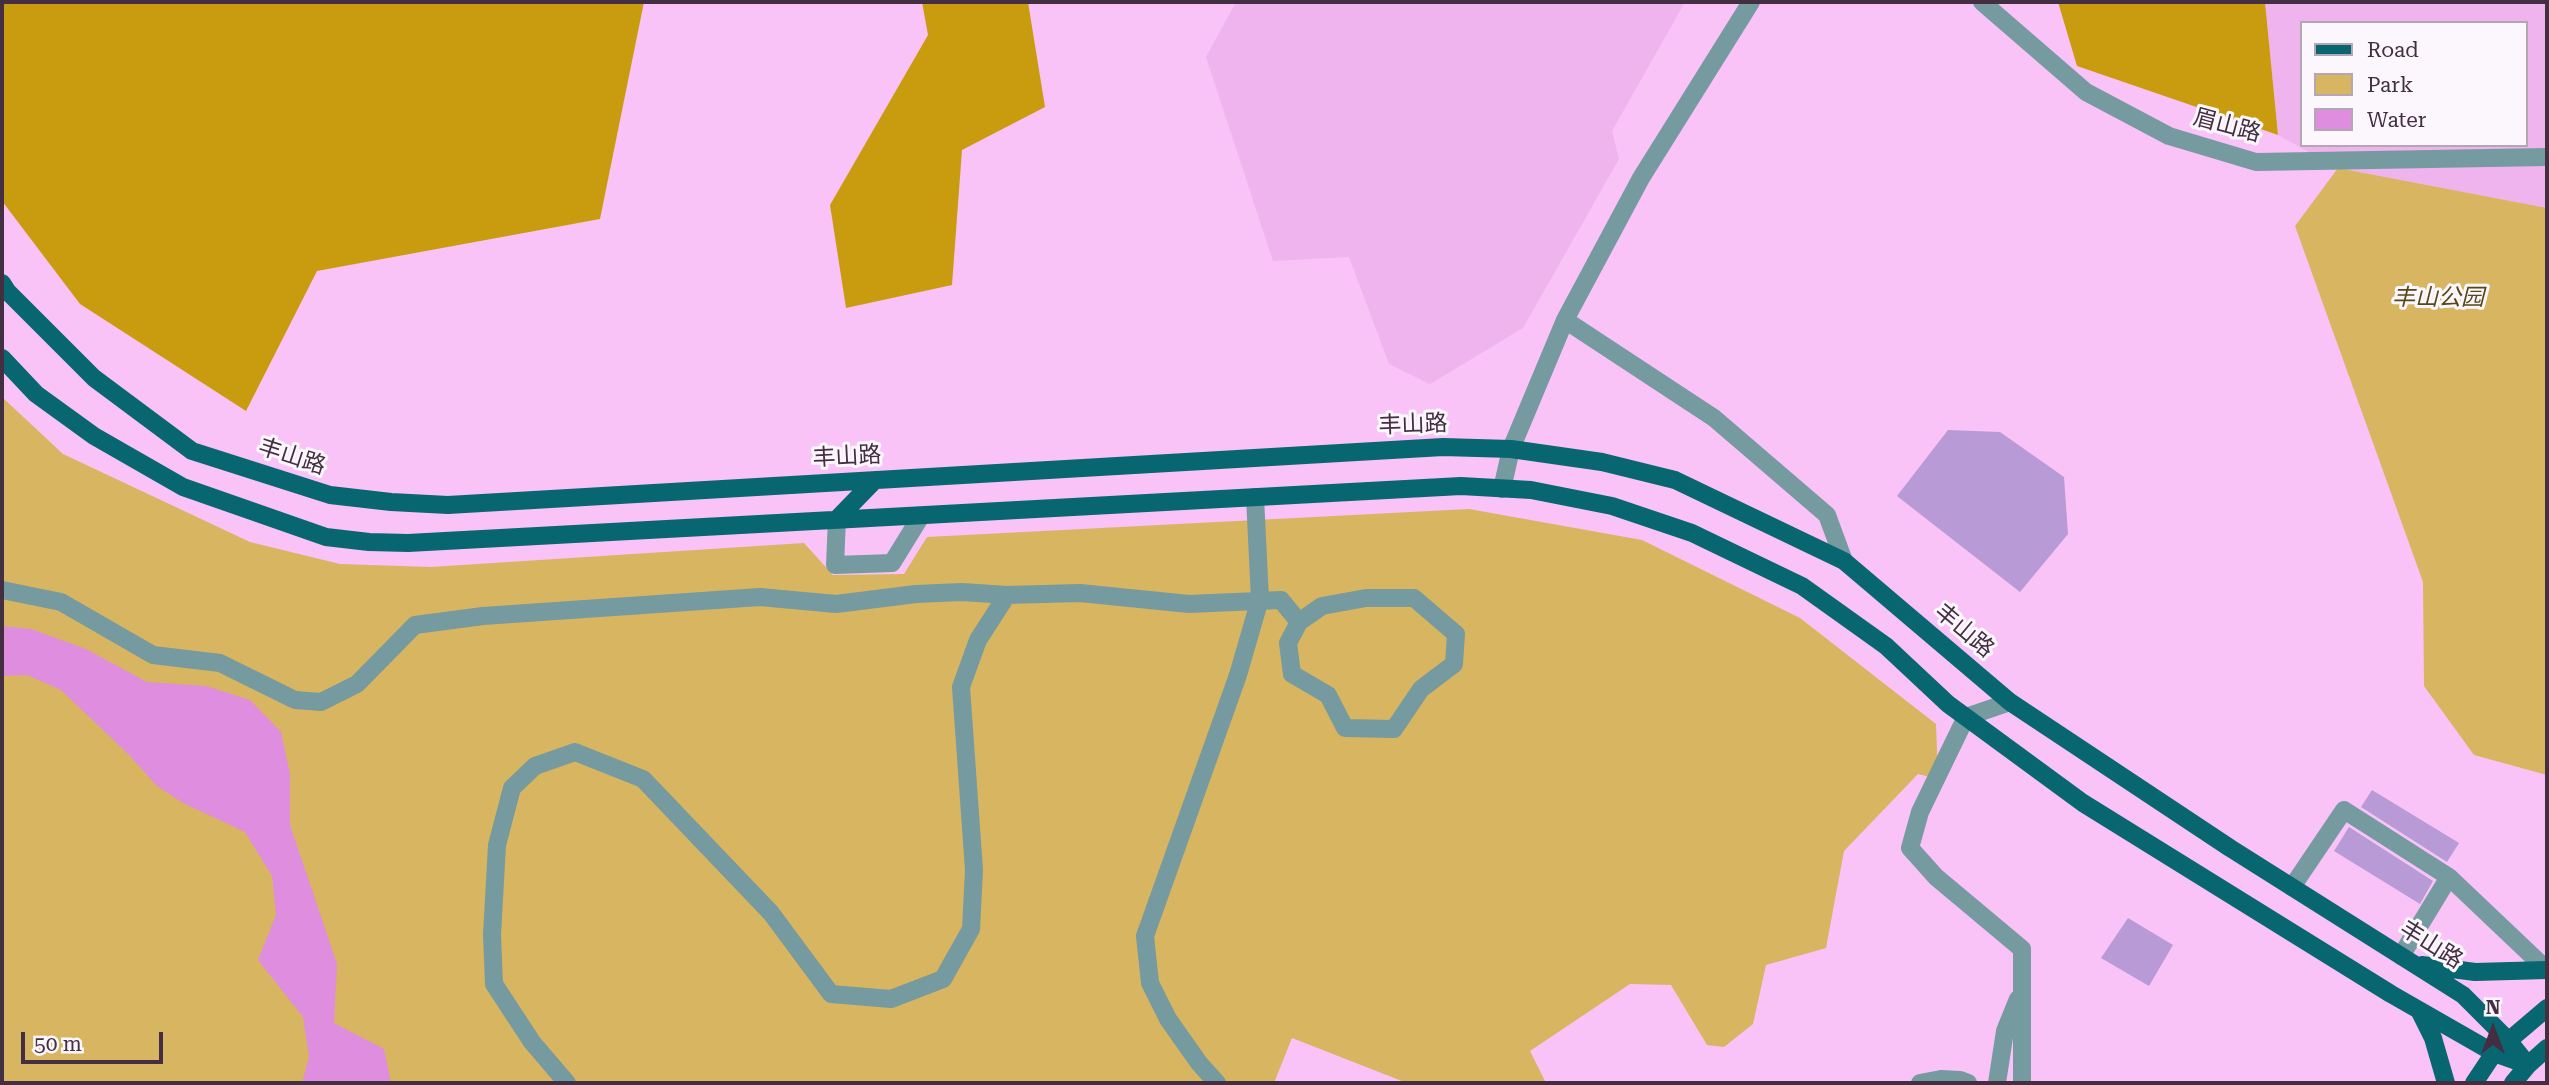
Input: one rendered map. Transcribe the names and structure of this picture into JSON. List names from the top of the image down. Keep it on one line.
{"streets":{"main road":["丰山路"],"street":["眉山路"]},"parks":["丰山公园"],"legend":["Road","Park","Water"],"scale_bar":"50 m","north":"top"}
